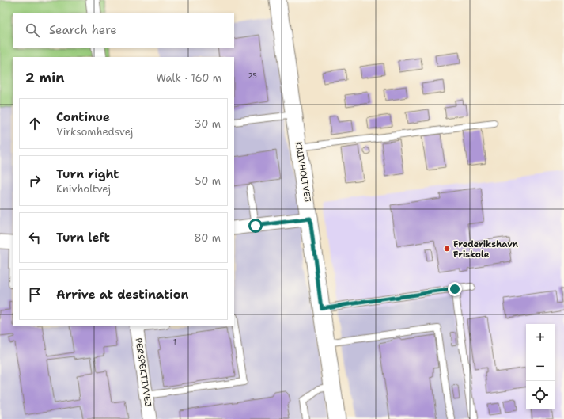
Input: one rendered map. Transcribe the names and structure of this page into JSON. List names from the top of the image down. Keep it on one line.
{"streets":{"street":["KNIVHOLTVEJ","PERSPEKTIVVEJ"]},"places":["Frederikshavn Friskole"],"house_numbers":["25","1"],"page":{"search":"Search here","heading":["2 min","Walk · 160 m"],"list":[["Continue","Virksomhedsvej","30 m"],["Turn right","Knivholtvej","50 m"],["Turn left","80 m"],"Arrive at destination"],"map_buttons":["+","−"]}}
